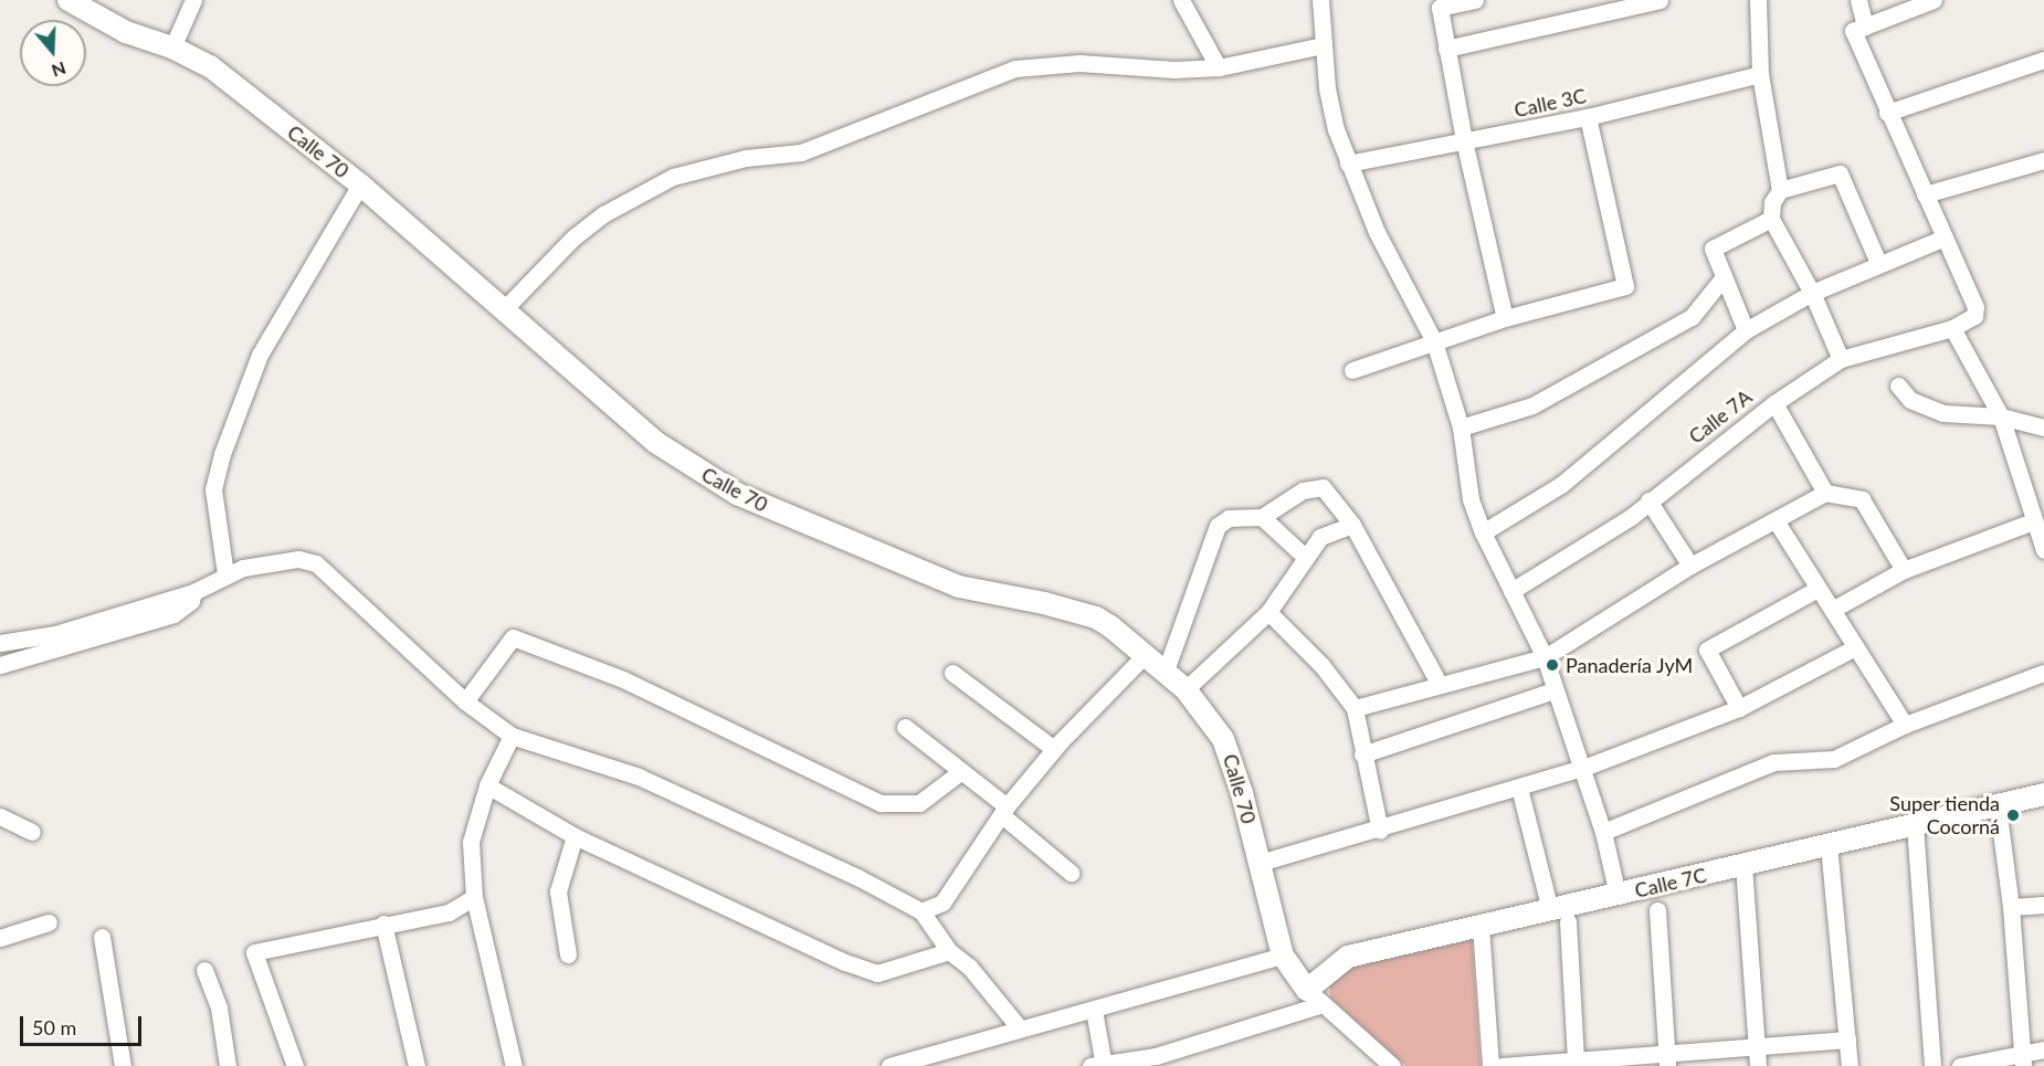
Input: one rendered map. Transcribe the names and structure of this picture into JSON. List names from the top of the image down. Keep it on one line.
{"streets":{"street":["Calle 3C","Calle 70","Calle 7A","Calle 7C"]},"crossings":[["Calle 70","Calle 7C"]],"places":["Panadería JyM","Super tienda Cocorná"],"scale_bar":"50 m","north":"bottom"}
